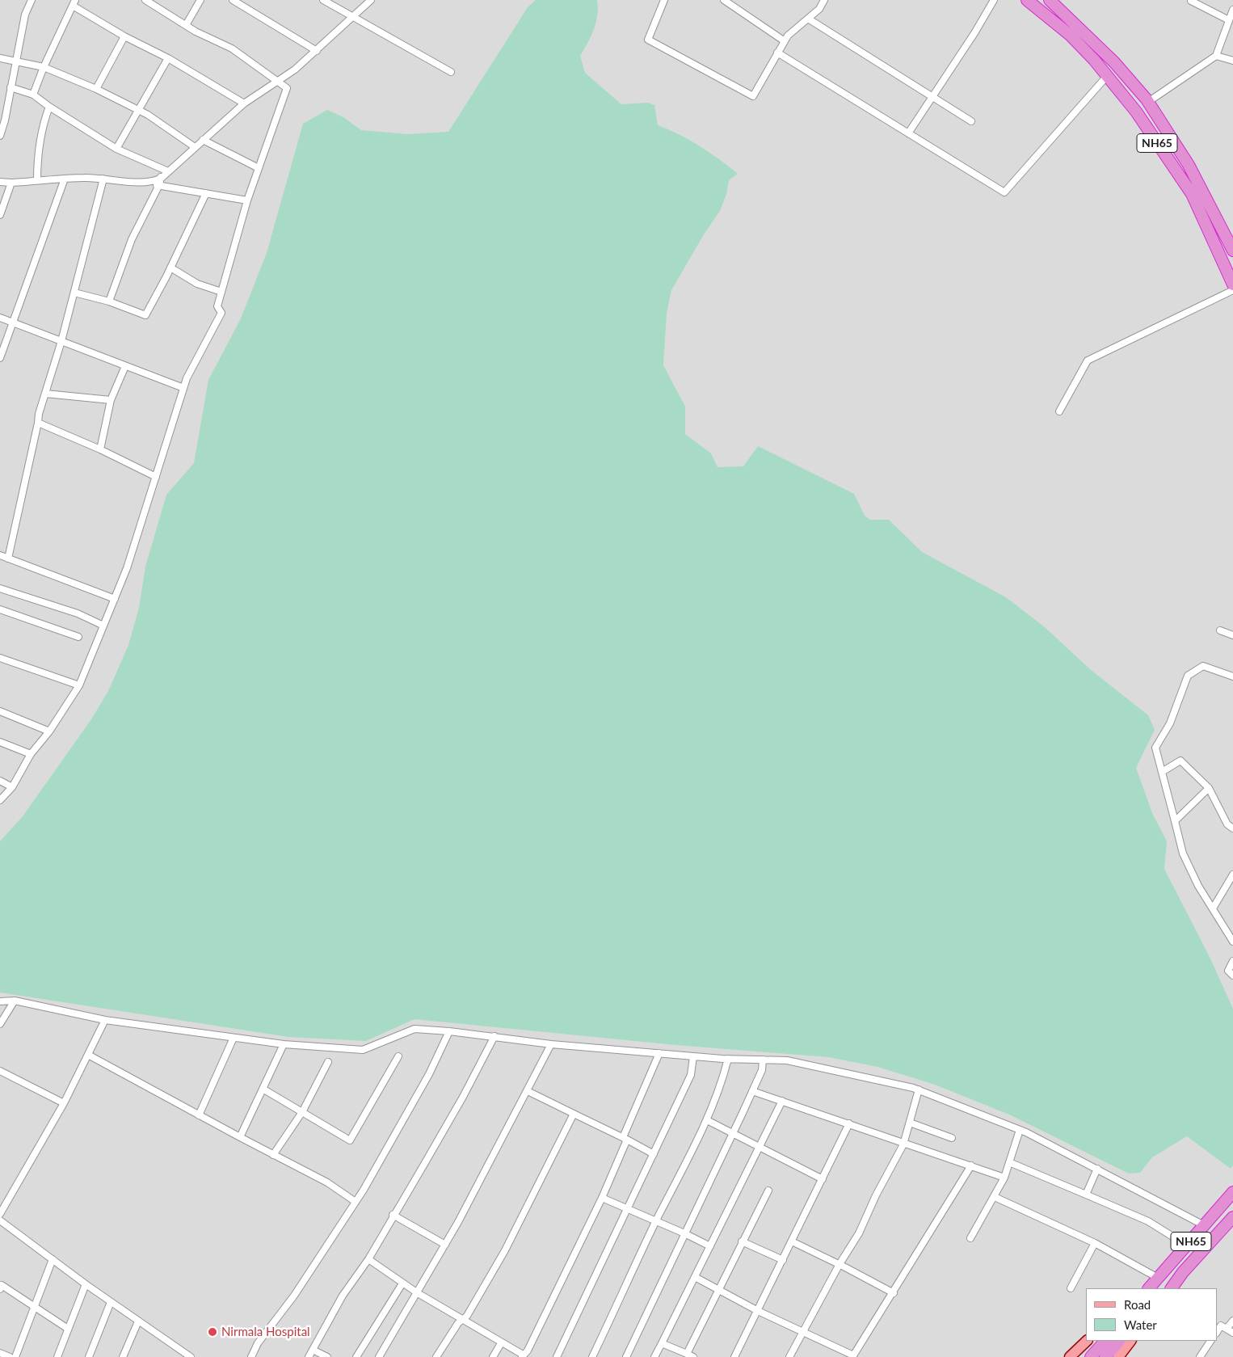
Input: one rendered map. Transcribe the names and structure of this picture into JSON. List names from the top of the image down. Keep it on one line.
{"streets":{"highway":["NH65"]},"places":["Nirmala Hospital"],"legend":["Road","Water"]}
